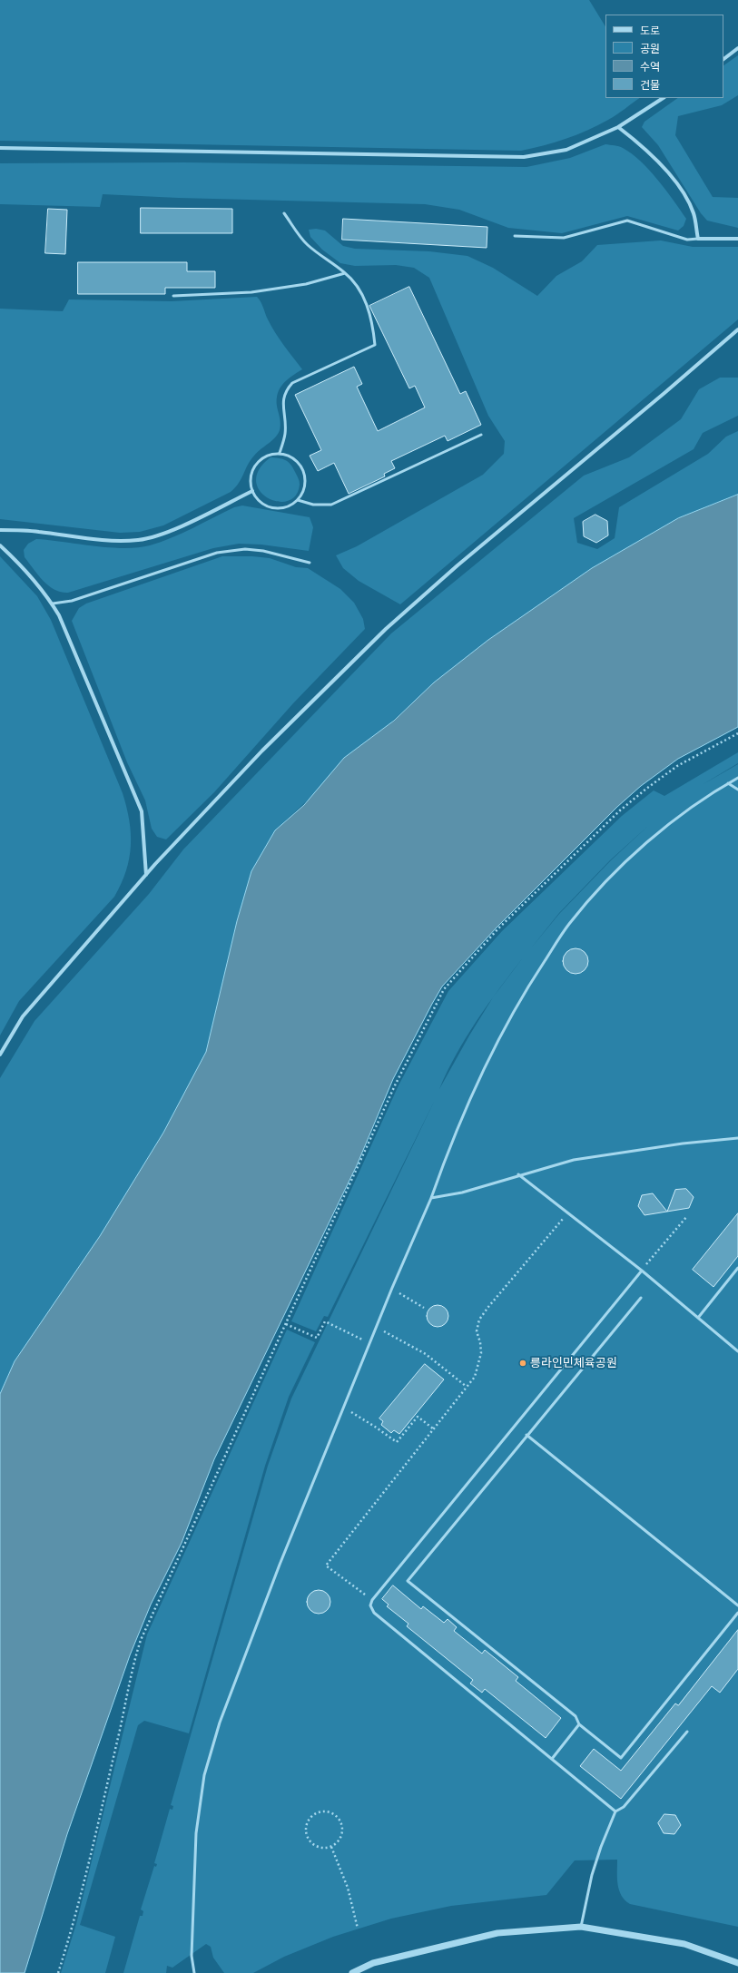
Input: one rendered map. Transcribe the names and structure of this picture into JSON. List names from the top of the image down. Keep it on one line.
{"places":["릉라인민체육공원"],"legend":["도로","공원","수역","건물"]}
